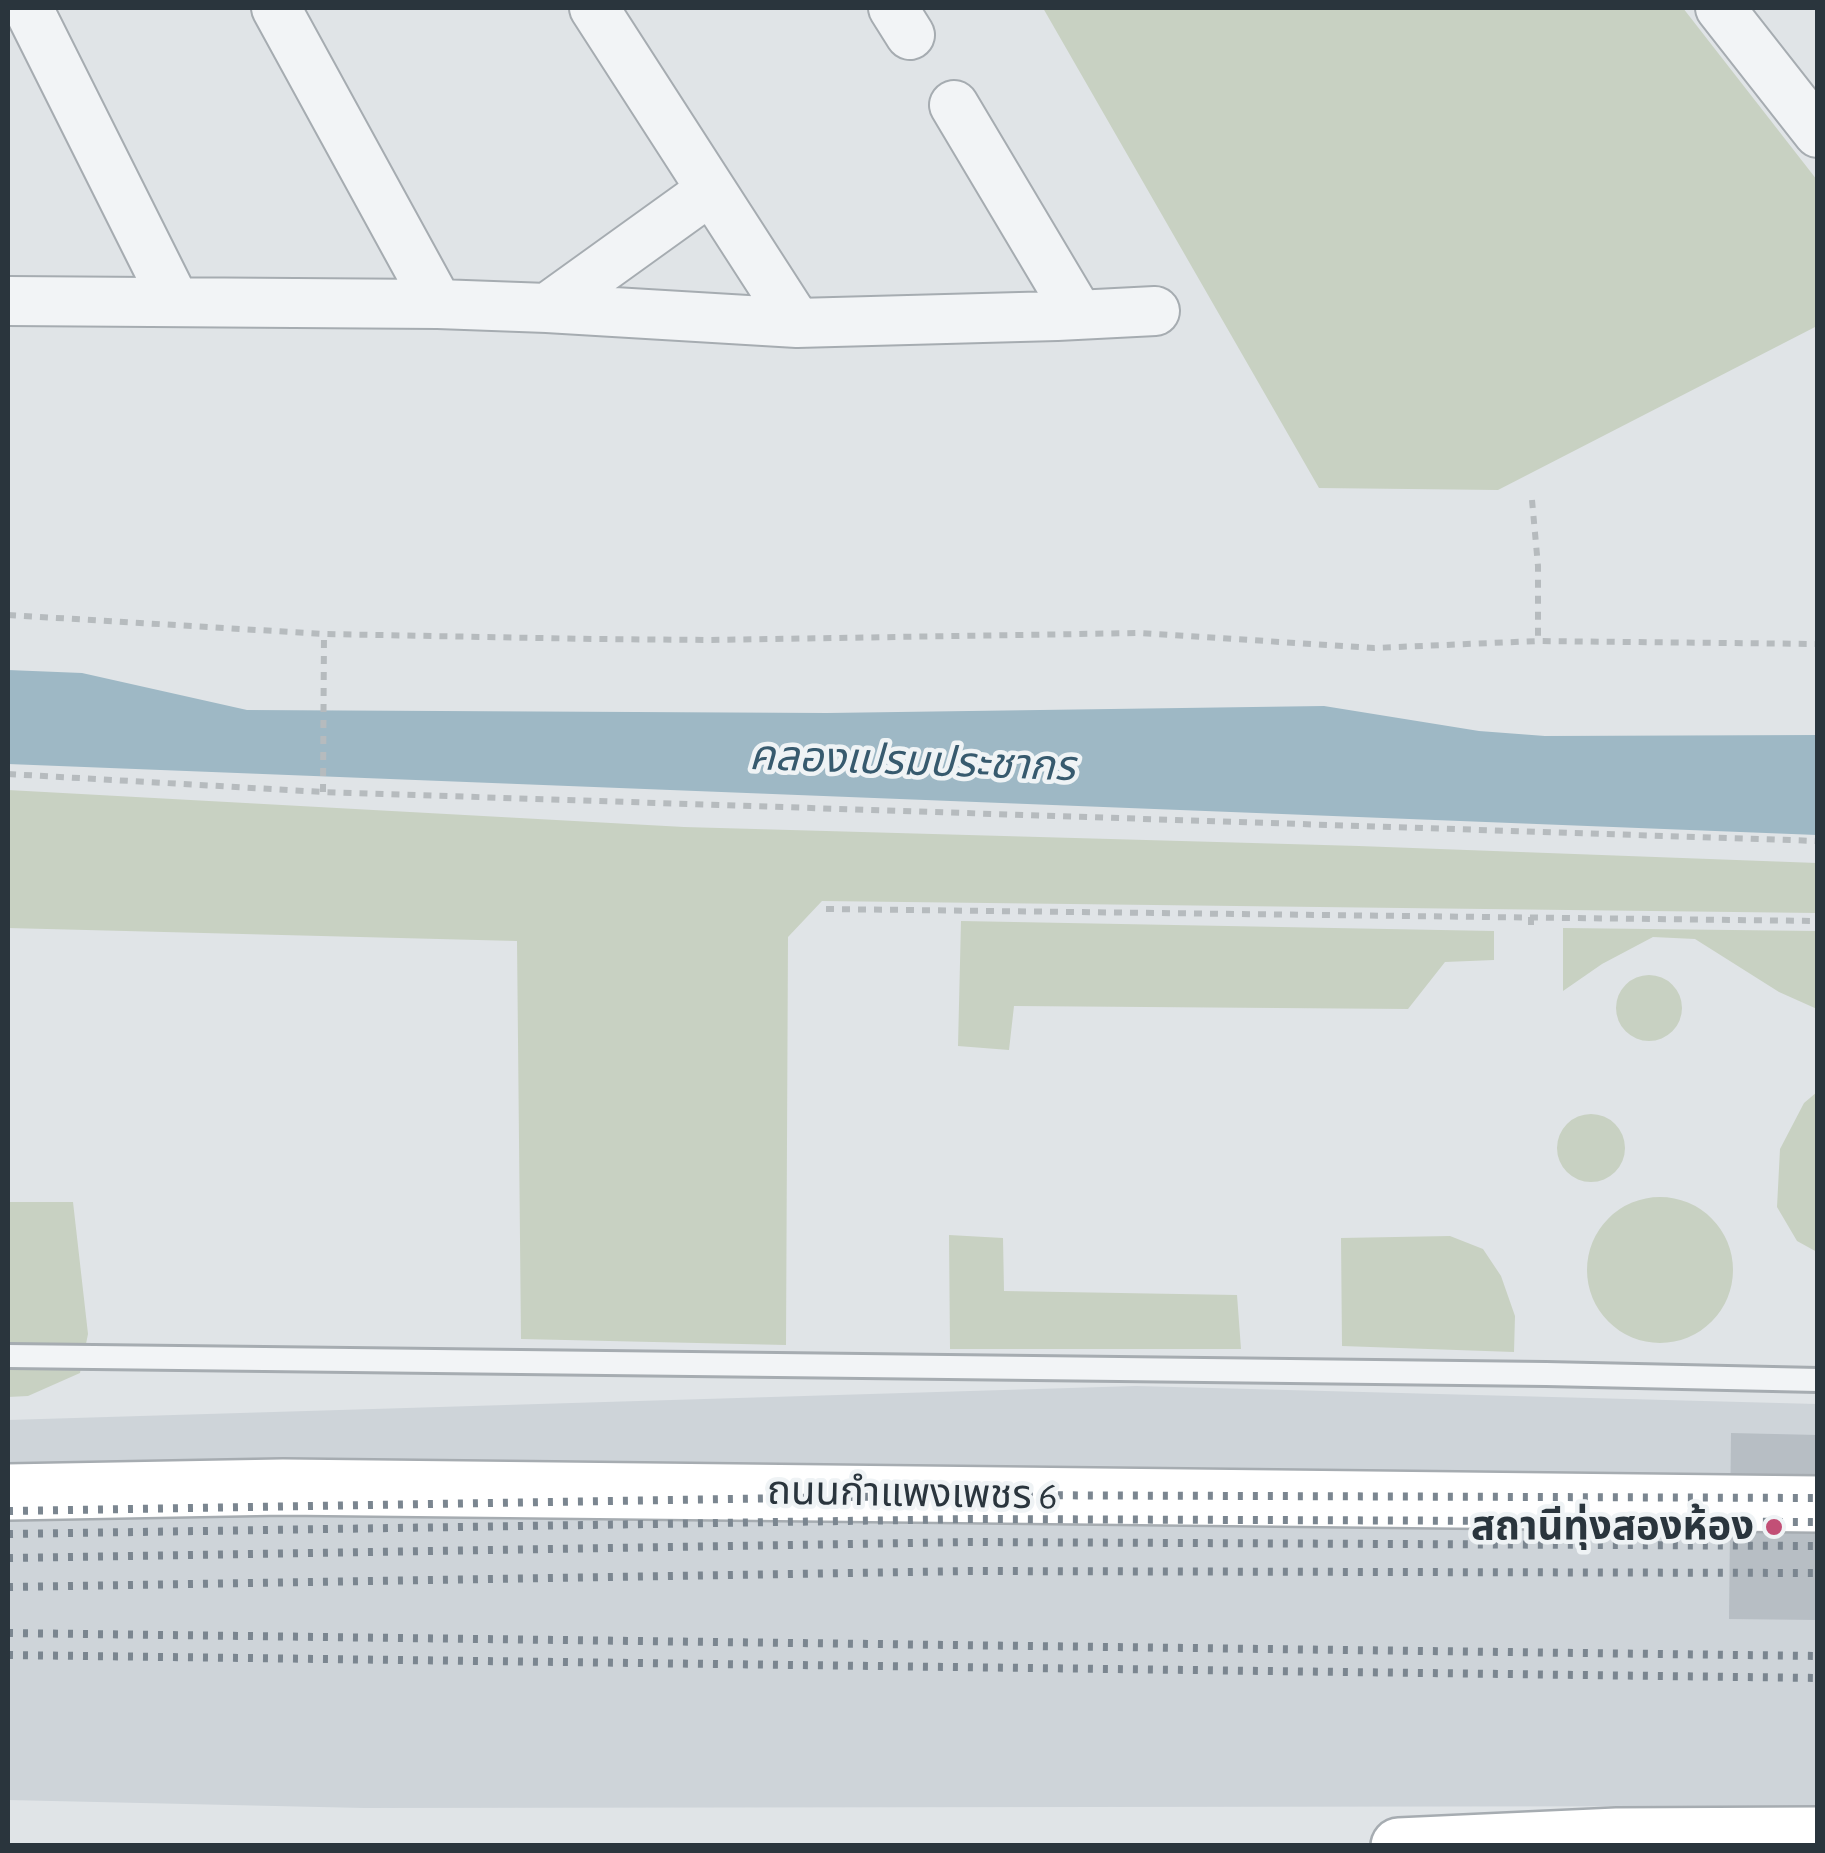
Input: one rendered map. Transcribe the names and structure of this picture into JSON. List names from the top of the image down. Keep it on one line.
{"streets":{"street":["ถนนกำแพงเพชร 6"]},"water":["คลองเปรมประชากร"],"places":["สถานีทุ่งสองห้อง"]}
